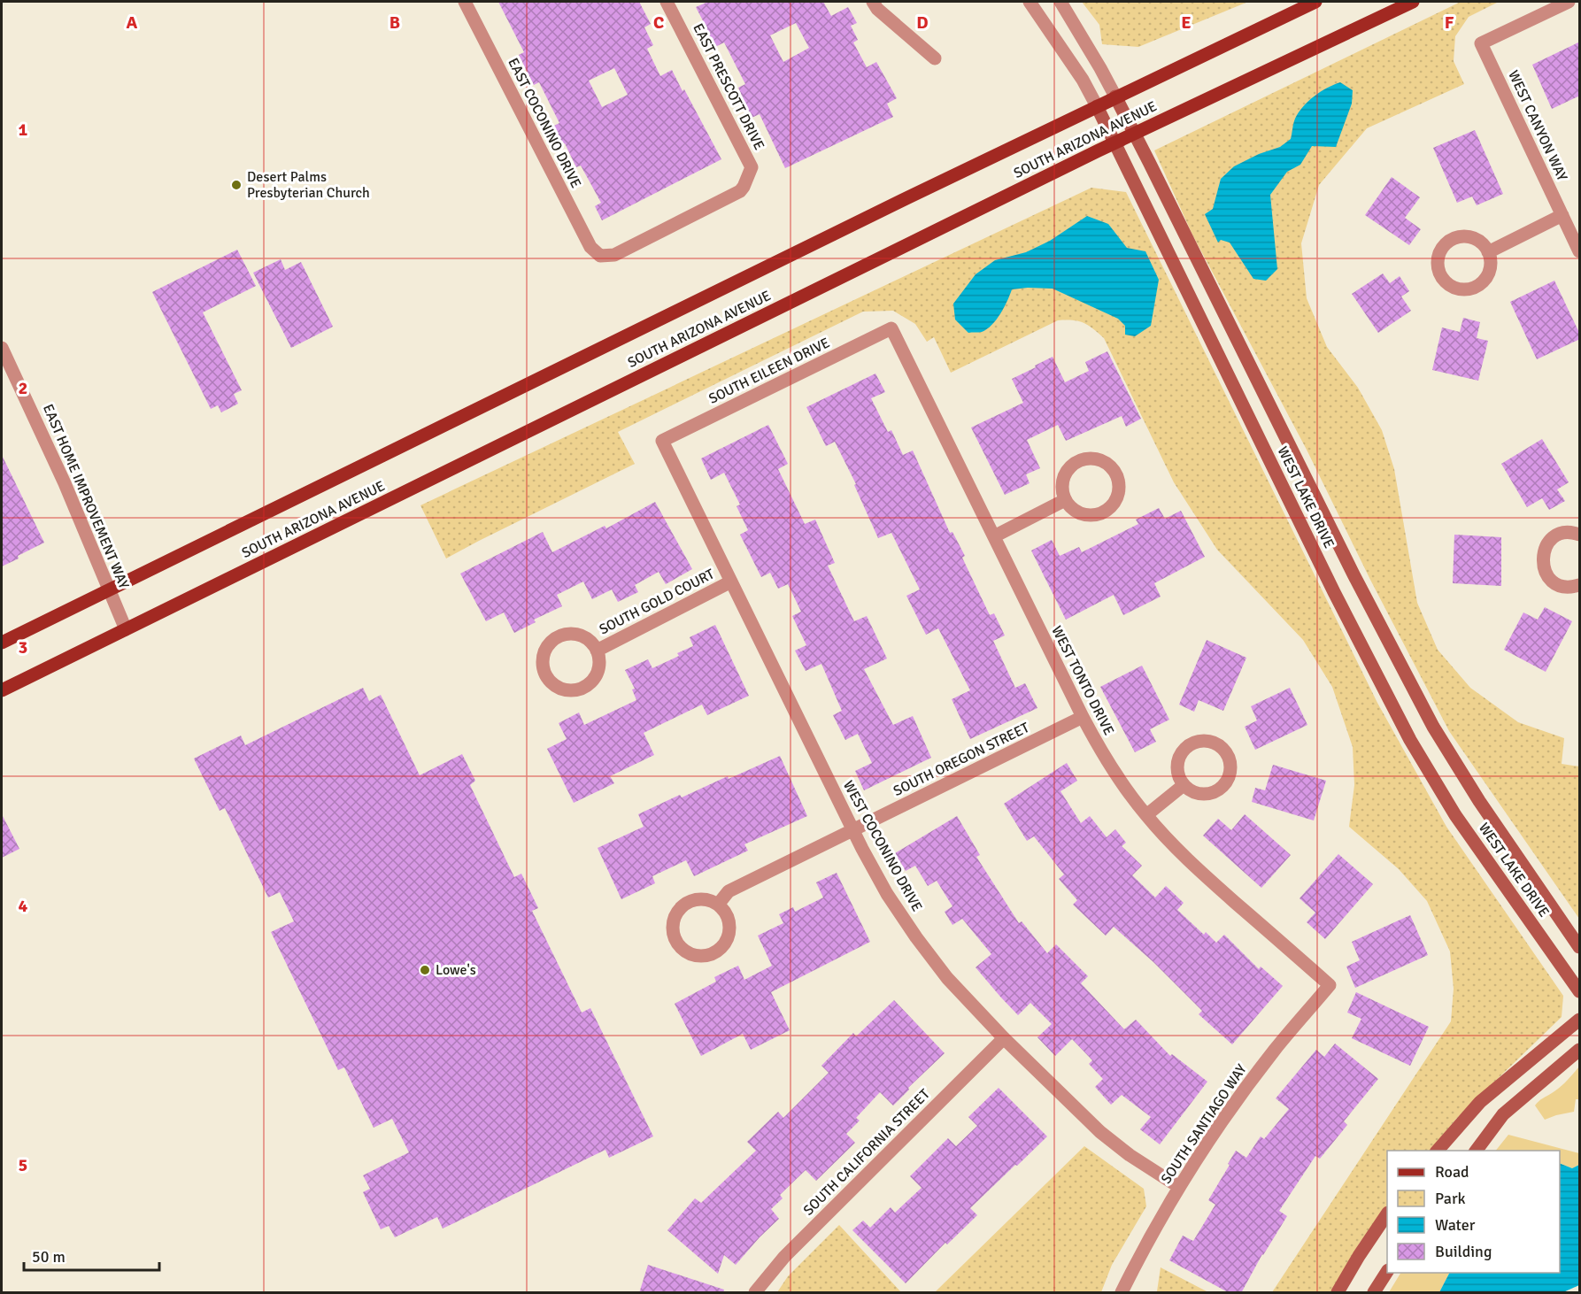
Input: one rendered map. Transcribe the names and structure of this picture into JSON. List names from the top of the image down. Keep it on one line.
{"streets":{"main road":["SOUTH ARIZONA AVENUE"],"street":["EAST PRESCOTT DRIVE","EAST COCONINO DRIVE","WEST CANYON WAY","SOUTH EILEEN DRIVE","EAST HOME IMPROVEMENT WAY","WEST LAKE DRIVE","SOUTH GOLD COURT","WEST TONTO DRIVE","SOUTH OREGON STREET","WEST COCONINO DRIVE","SOUTH SANTIAGO WAY","SOUTH CALIFORNIA STREET"]},"crossings":[["EAST PRESCOTT DRIVE","EAST COCONINO DRIVE"],["SOUTH ARIZONA AVENUE","EAST HOME IMPROVEMENT WAY"],["SOUTH ARIZONA AVENUE","WEST LAKE DRIVE"],["SOUTH EILEEN DRIVE","WEST TONTO DRIVE"],["SOUTH EILEEN DRIVE","WEST COCONINO DRIVE"],["SOUTH GOLD COURT","WEST COCONINO DRIVE"],["WEST TONTO DRIVE","SOUTH OREGON STREET"],["WEST TONTO DRIVE","SOUTH SANTIAGO WAY"],["SOUTH OREGON STREET","WEST COCONINO DRIVE"],["WEST COCONINO DRIVE","SOUTH SANTIAGO WAY"],["WEST COCONINO DRIVE","SOUTH CALIFORNIA STREET"]],"places":["Desert Palms Presbyterian Church","Lowe's"],"legend":["Road","Park","Water","Building"],"scale_bar":"50 m","grid":{"columns":["A","B","C","D","E","F"],"rows":["1","2","3","4","5"]}}
